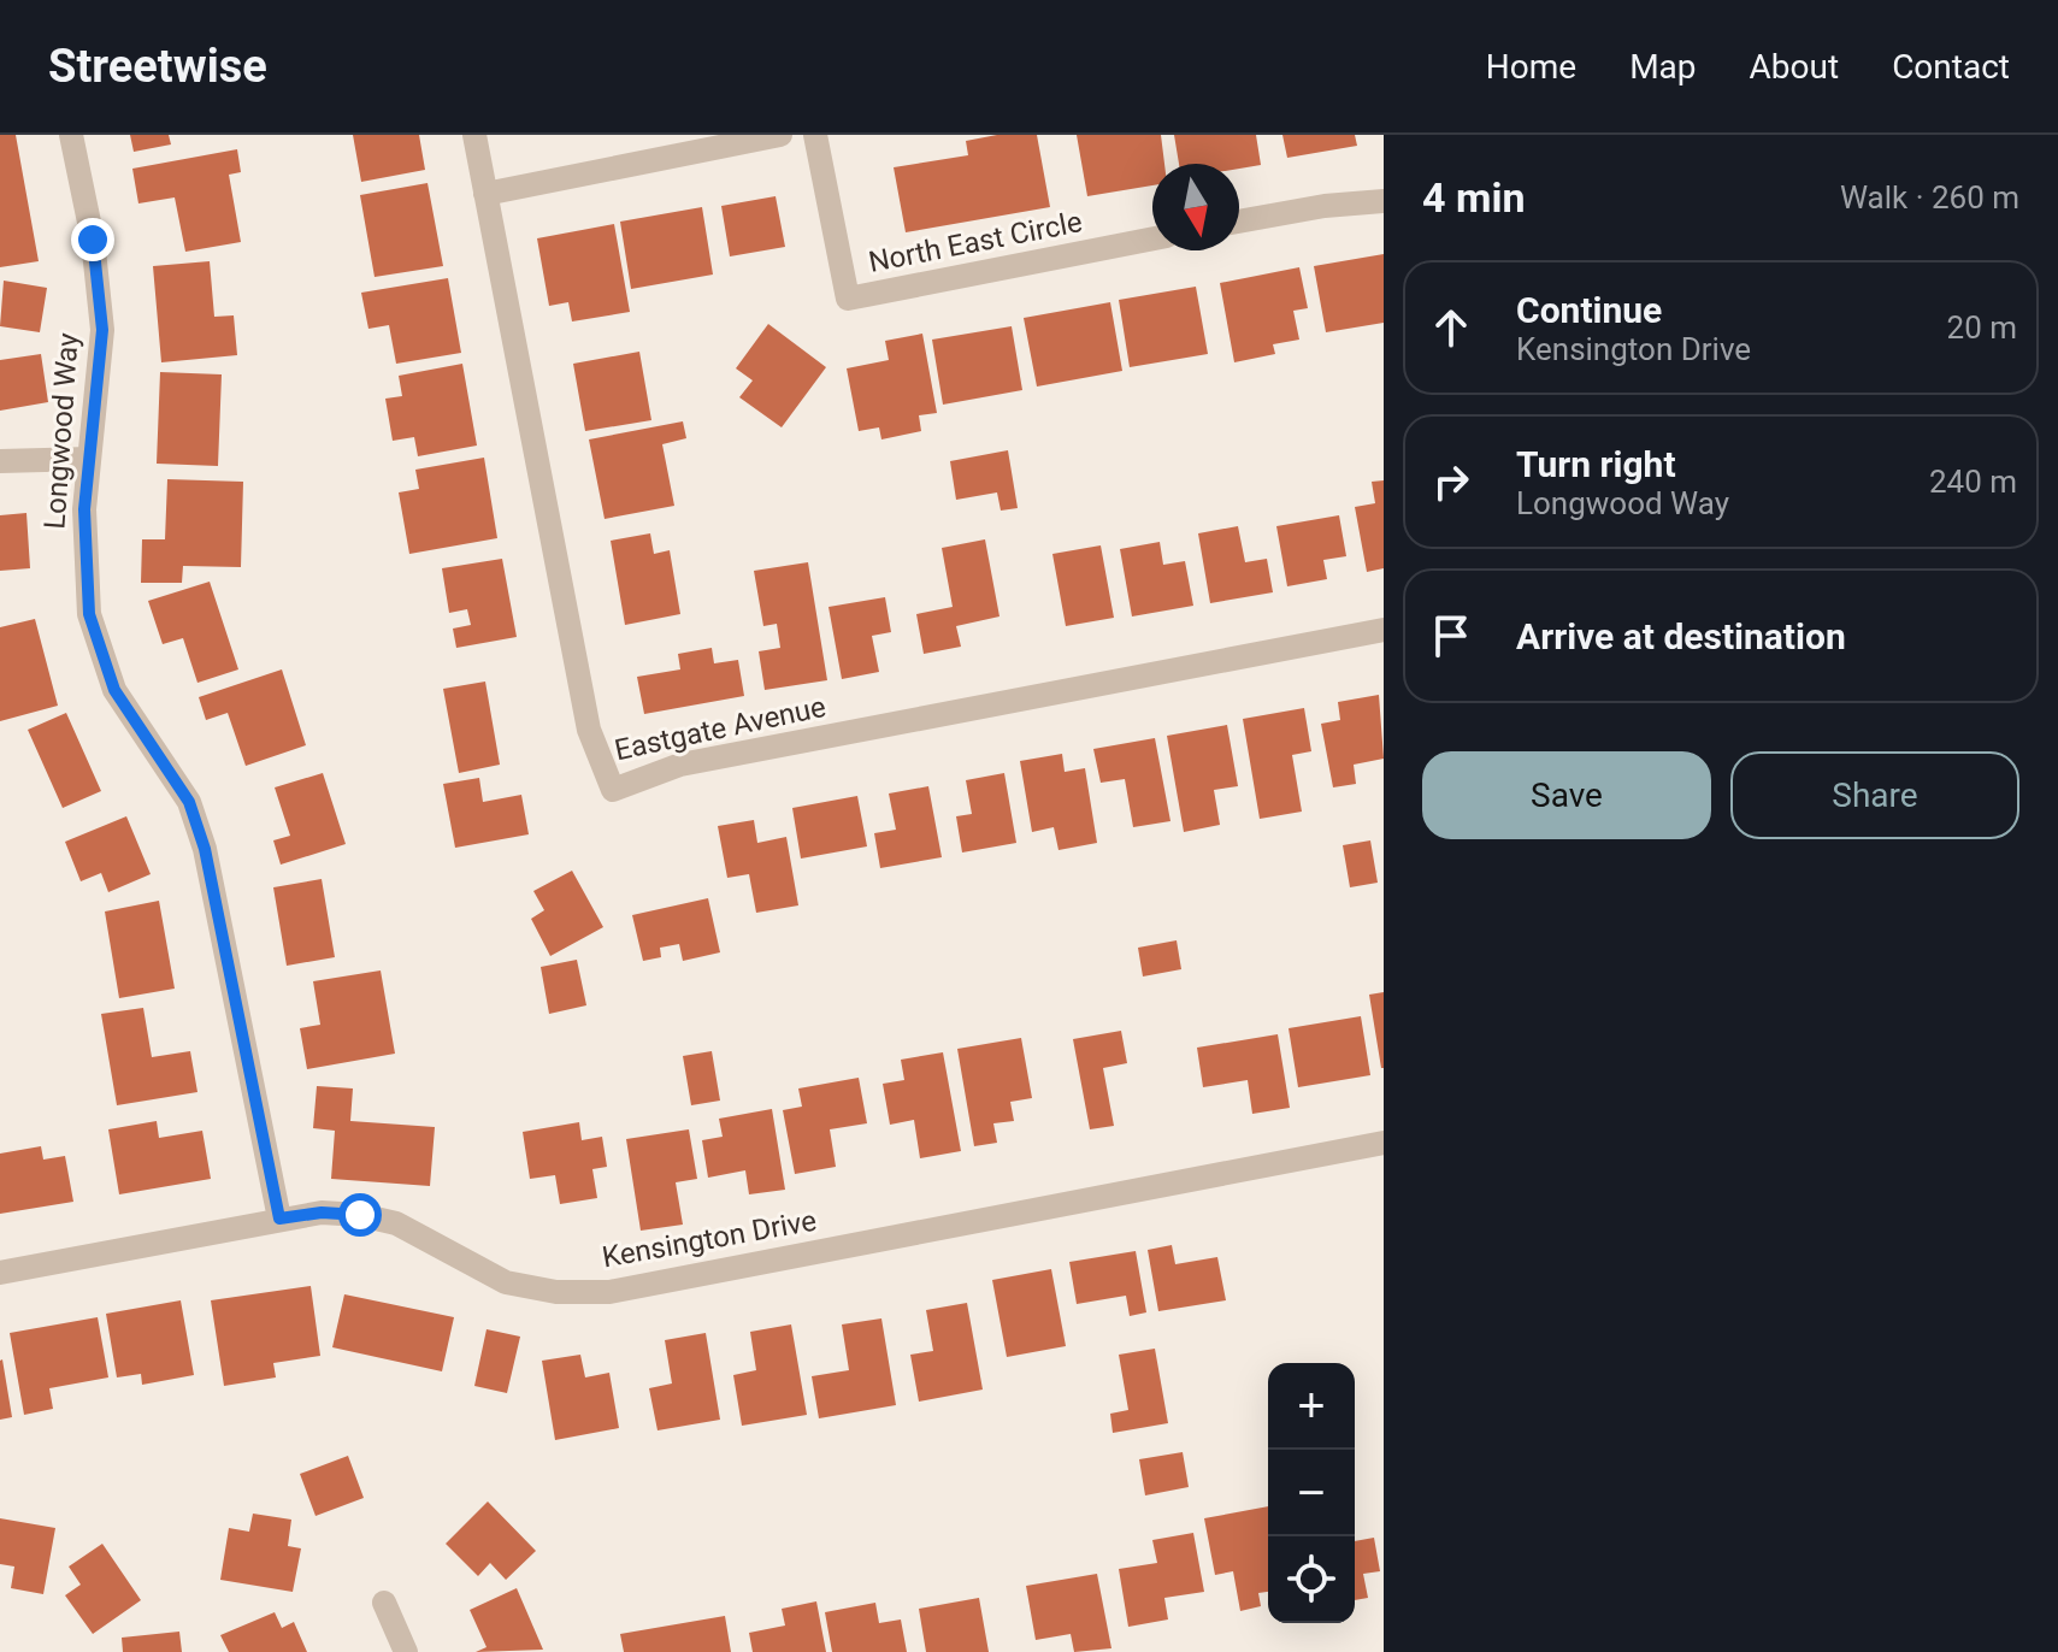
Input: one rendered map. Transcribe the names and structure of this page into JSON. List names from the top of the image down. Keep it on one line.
{"streets":{"street":["North East Circle","Longwood Way","Eastgate Avenue","Kensington Drive"]},"crossings":[["Longwood Way","Kensington Drive"]],"north":"bottom","page":{"header":"Streetwise","nav":["Home","Map","About","Contact"],"heading":["4 min","Walk · 260 m"],"list":[["Continue","Kensington Drive","20 m"],["Turn right","Longwood Way","240 m"],"Arrive at destination"],"buttons":["Save","Share"],"map_buttons":["+","−"]}}
